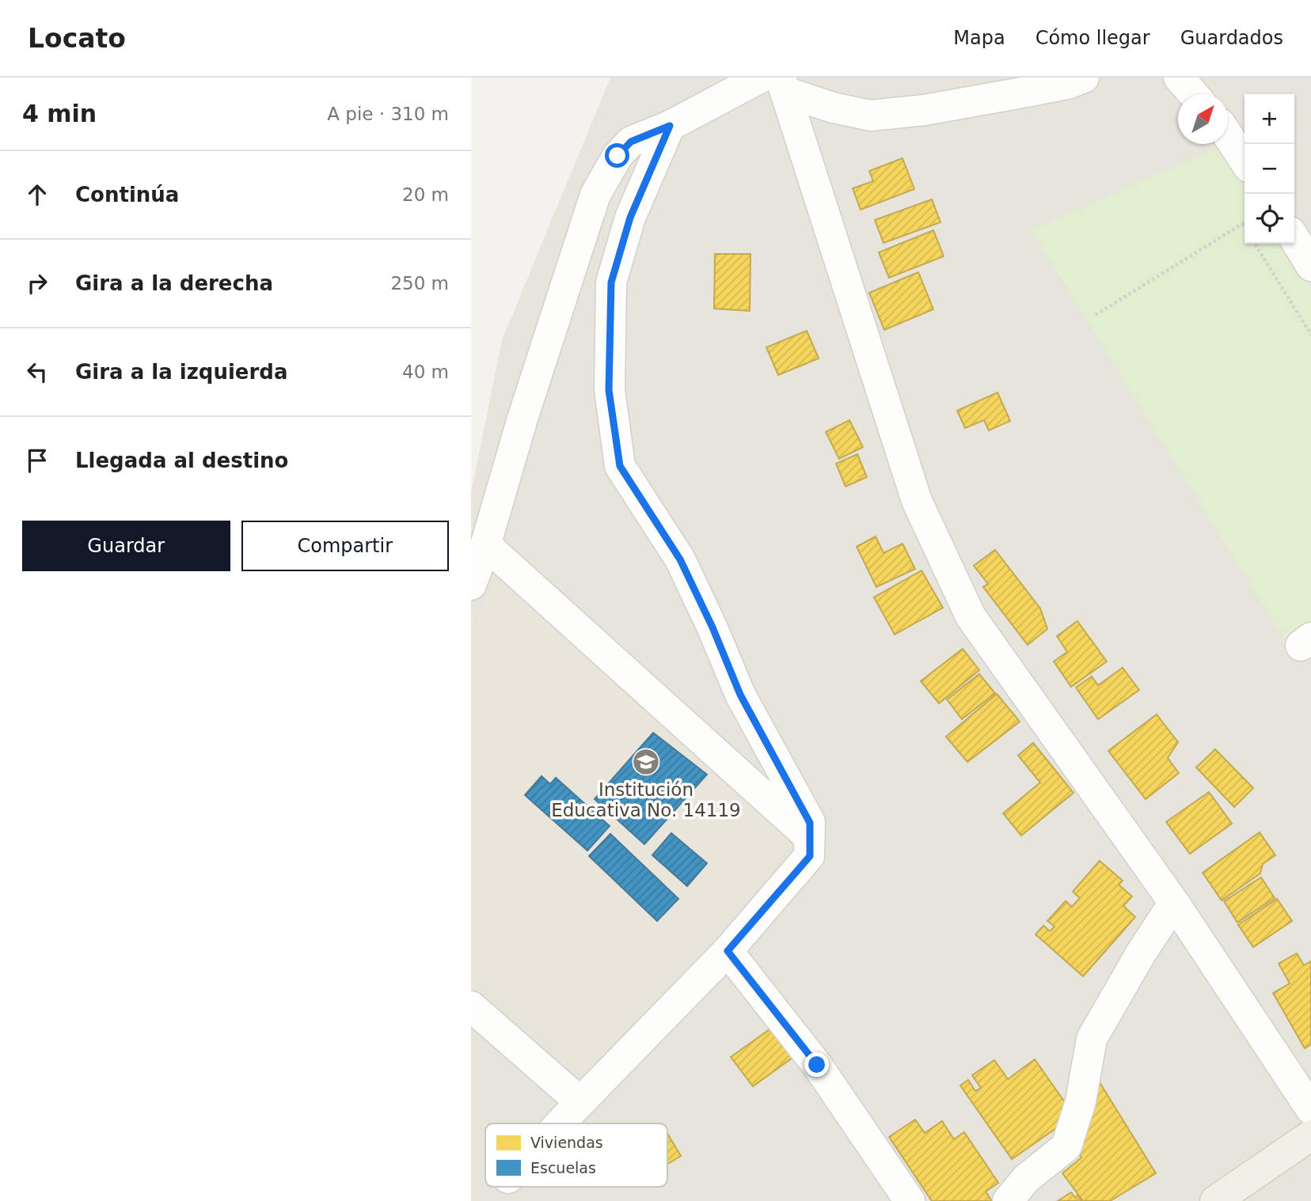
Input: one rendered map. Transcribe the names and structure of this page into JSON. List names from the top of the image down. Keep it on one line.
{"places":{"school or university":["Institución Educativa No. 14119"]},"legend":["Viviendas","Escuelas"],"north":"top right","page":{"header":"Locato","nav":["Mapa","Cómo llegar","Guardados"],"heading":["4 min","A pie · 310 m"],"map_buttons":["+","−"],"list":[["Continúa","20 m"],["Gira a la derecha","250 m"],["Gira a la izquierda","40 m"],"Llegada al destino"],"buttons":["Guardar","Compartir"]}}
